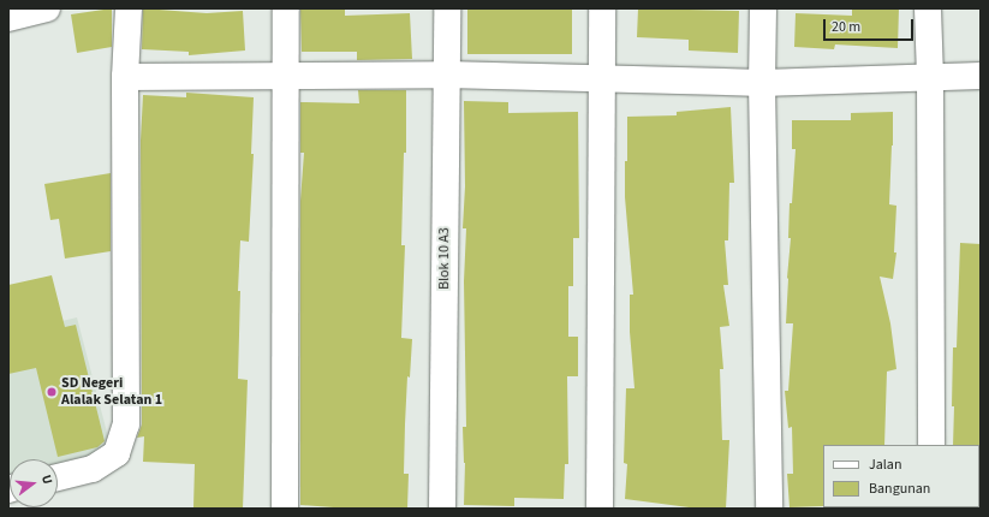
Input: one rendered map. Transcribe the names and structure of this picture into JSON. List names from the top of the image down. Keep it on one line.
{"streets":{"street":["Blok 10 A3"]},"places":["SD Negeri Alalak Selatan 1"],"legend":["Jalan","Bangunan"],"scale_bar":"20 m","north":"right"}
